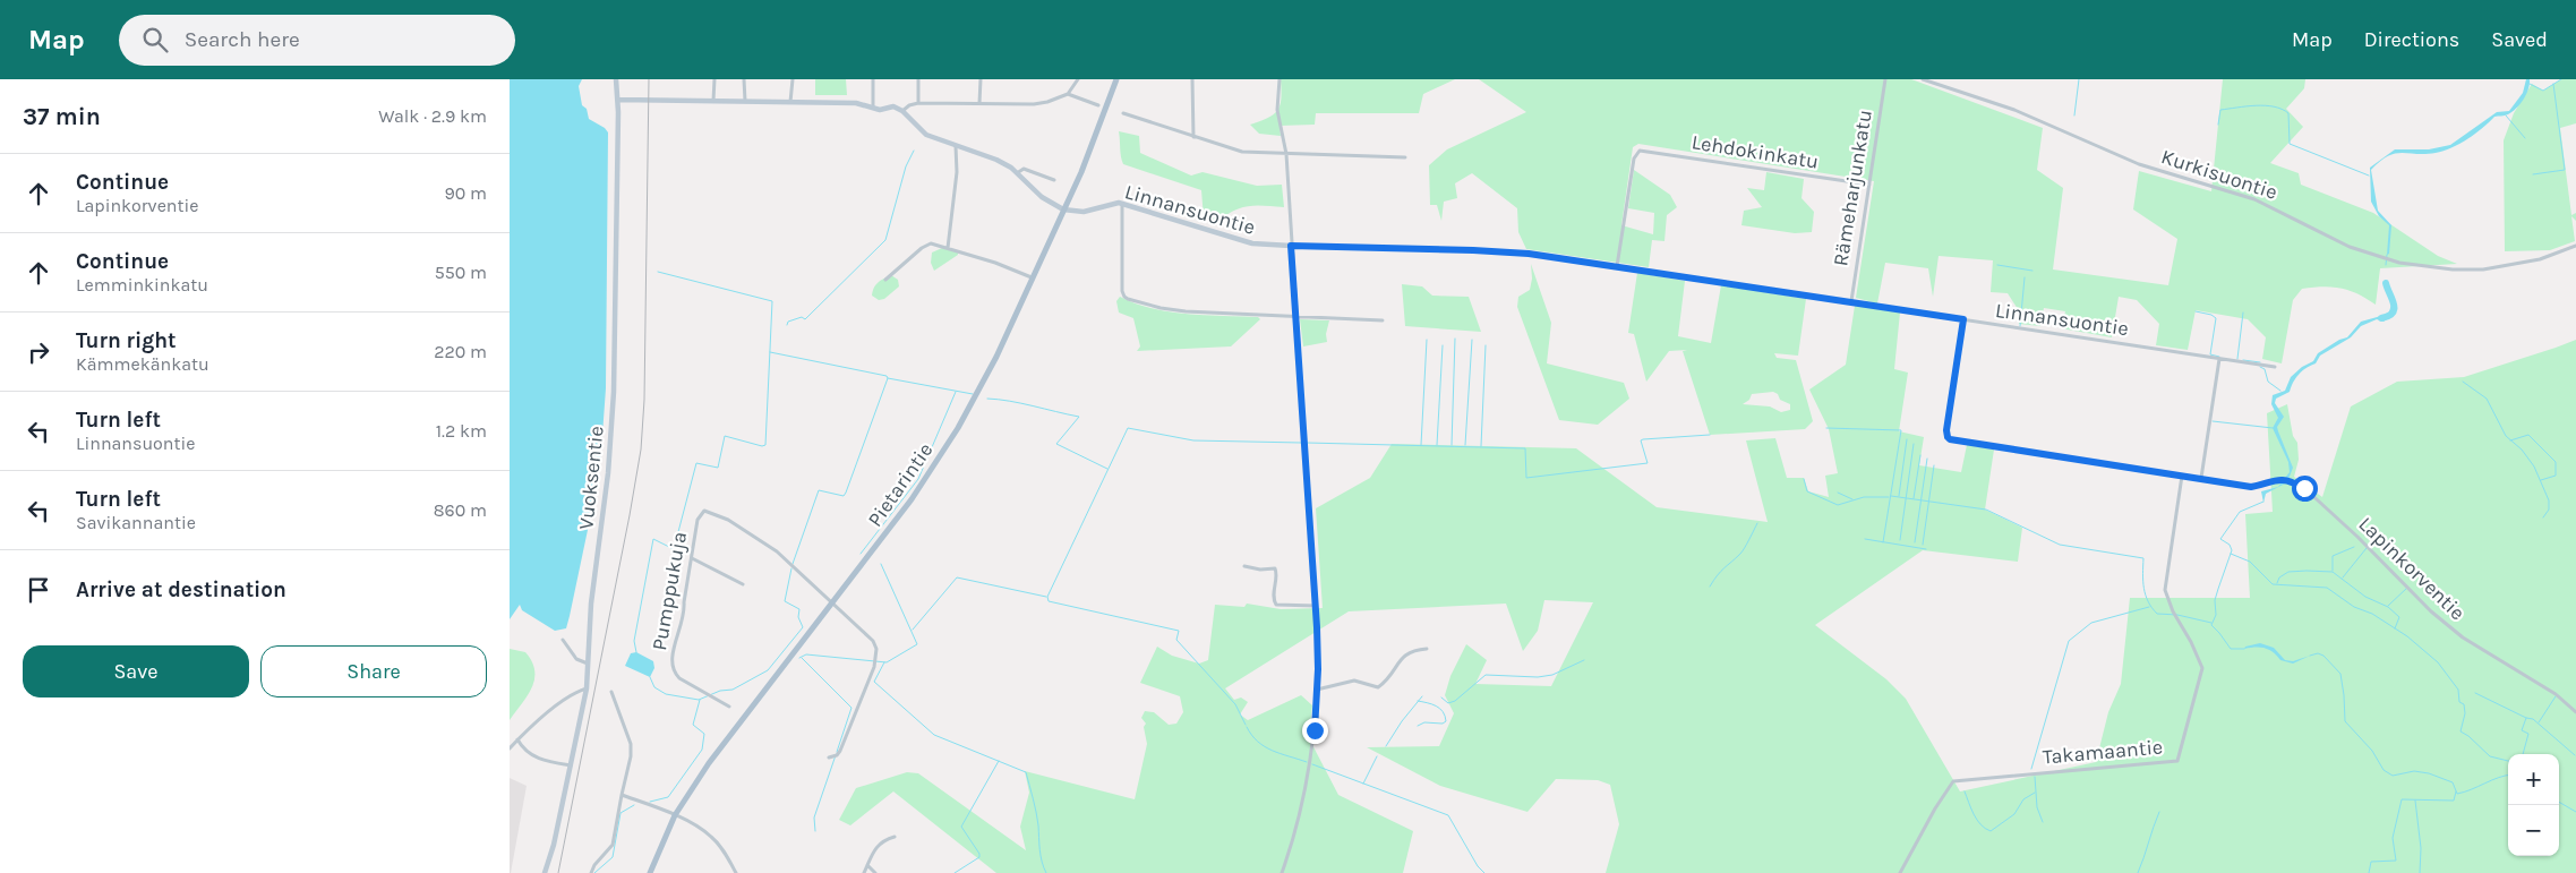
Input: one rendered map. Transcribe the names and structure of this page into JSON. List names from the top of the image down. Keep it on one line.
{"streets":{"main road":["Pietarintie"],"street":["Lehdokinkatu","Kurkisuontie","Rämeharjunkatu","Linnansuontie","Vuoksentie","Lapinkorventie","Pumppukuja","Takamaantie"]},"crossings":[["Lehdokinkatu","Rämeharjunkatu"],["Lehdokinkatu","Linnansuontie"],["Rämeharjunkatu","Linnansuontie"],["Linnansuontie","Pietarintie"],["Pietarintie","Pumppukuja"]],"page":{"header":"Map","search":"Search here","nav":["Map","Directions","Saved"],"heading":["37 min","Walk · 2.9 km"],"list":[["Continue","Lapinkorventie","90 m"],["Continue","Lemminkinkatu","550 m"],["Turn right","Kämmekänkatu","220 m"],["Turn left","Linnansuontie","1.2 km"],["Turn left","Savikannantie","860 m"],"Arrive at destination"],"buttons":["Save","Share"],"map_buttons":["+","−"]}}
